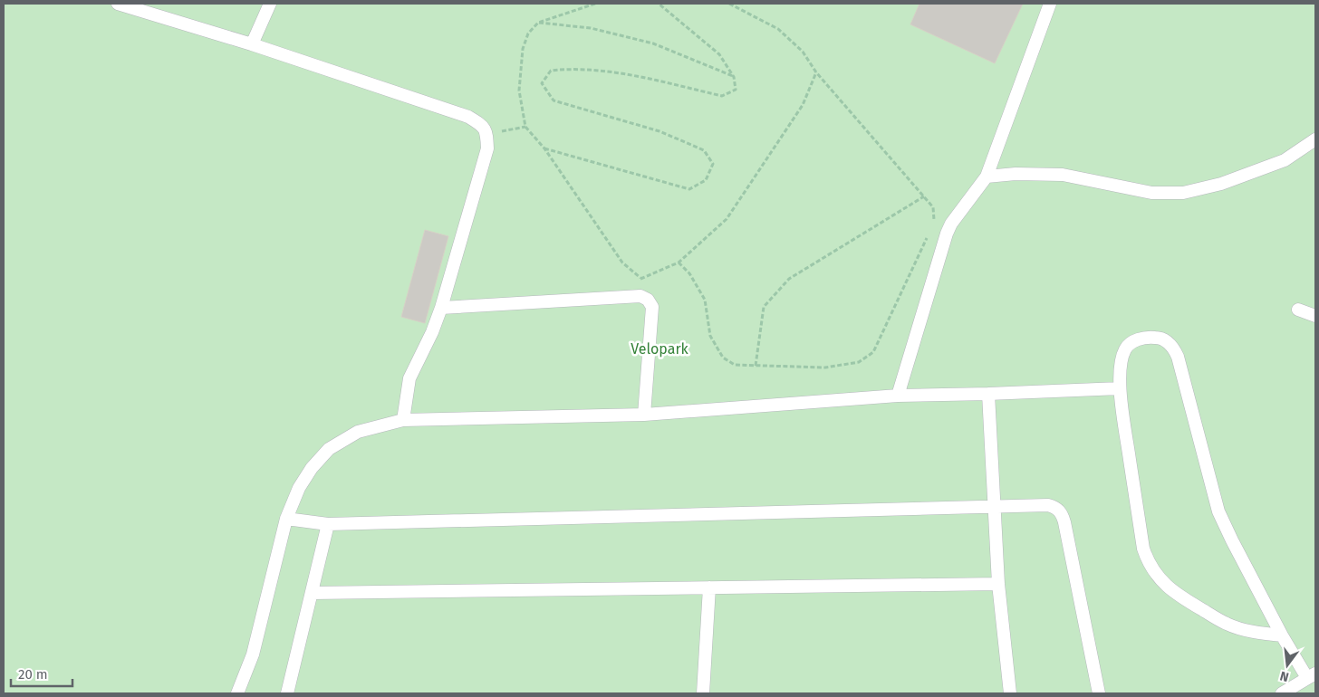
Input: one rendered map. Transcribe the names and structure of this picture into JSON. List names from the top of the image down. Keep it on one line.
{"parks":["Velopark"],"scale_bar":"20 m","north":"bottom"}
